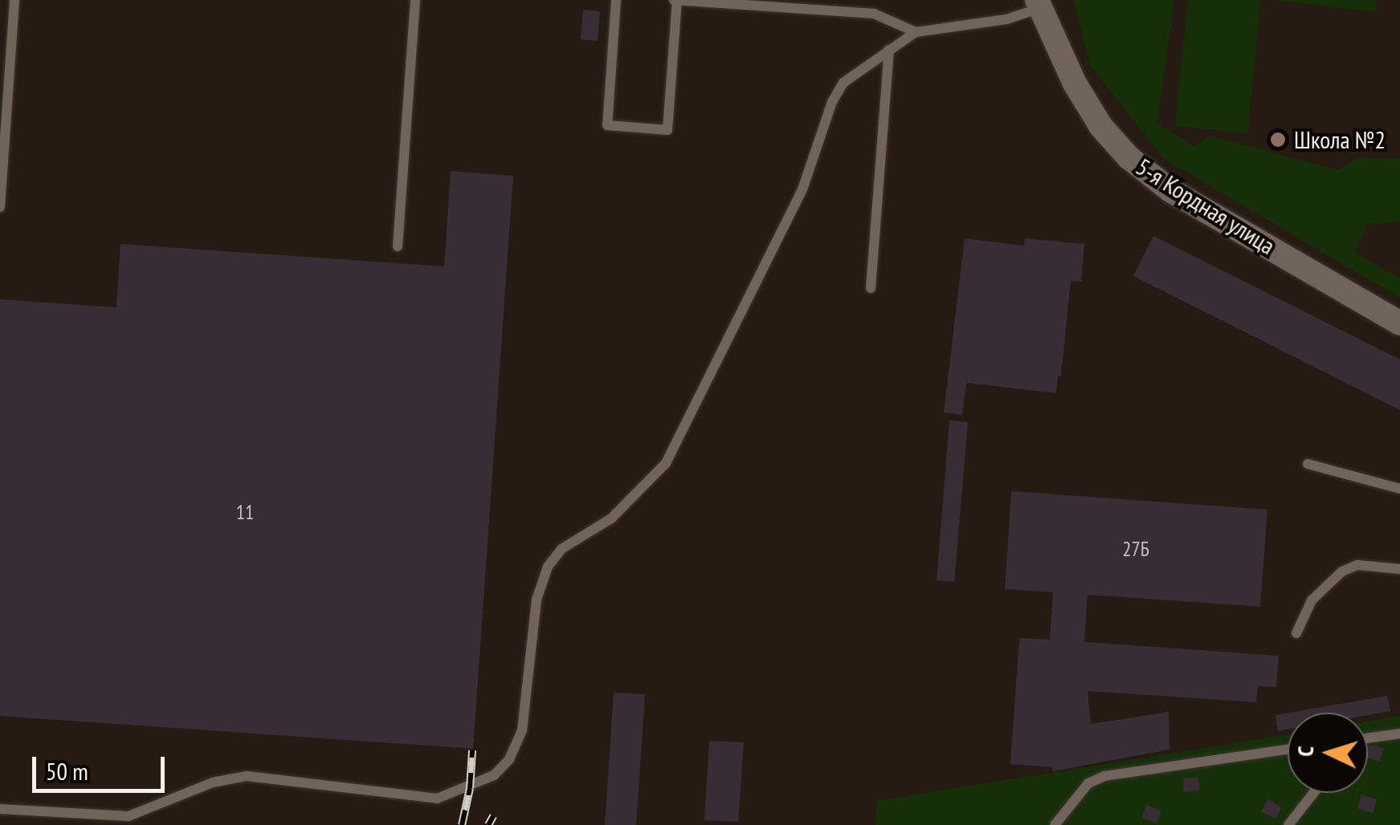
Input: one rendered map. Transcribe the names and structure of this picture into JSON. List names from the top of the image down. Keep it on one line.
{"streets":{"main road":["5-я Кордная улица"]},"places":["Школа №2"],"house_numbers":["11","27Б"],"scale_bar":"50 m","north":"left"}
